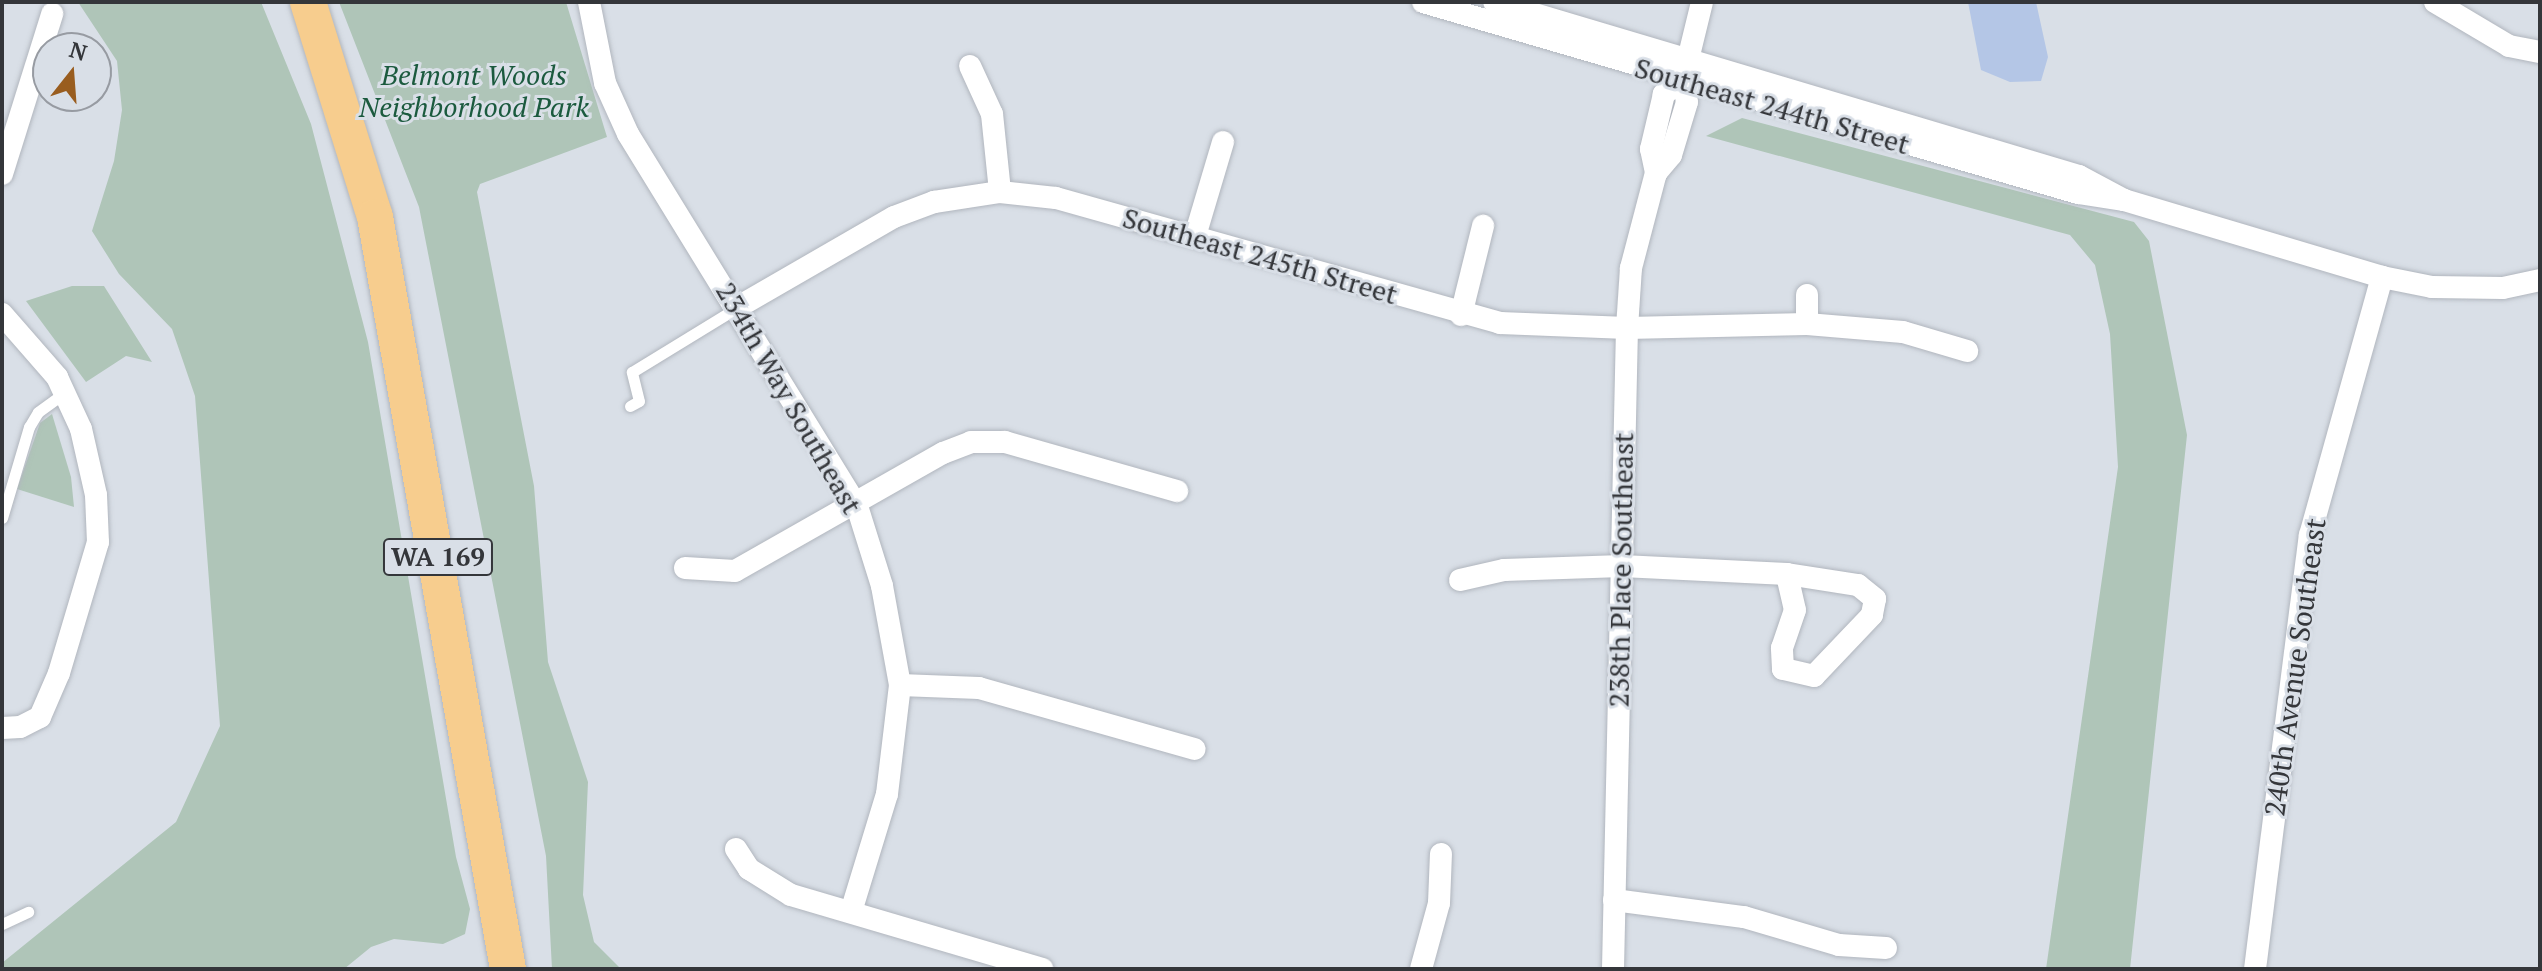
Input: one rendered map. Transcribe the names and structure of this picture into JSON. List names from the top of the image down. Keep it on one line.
{"streets":{"main road":["WA 169"],"street":["Southeast 244th Street","Southeast 245th Street","234th Way Southeast","238th Place Southeast","240th Avenue Southeast"]},"crossings":[["Southeast 244th Street","238th Place Southeast"],["Southeast 244th Street","240th Avenue Southeast"],["Southeast 245th Street","234th Way Southeast"],["Southeast 245th Street","238th Place Southeast"]],"parks":["Belmont Woods Neighborhood Park"],"north":"top"}
